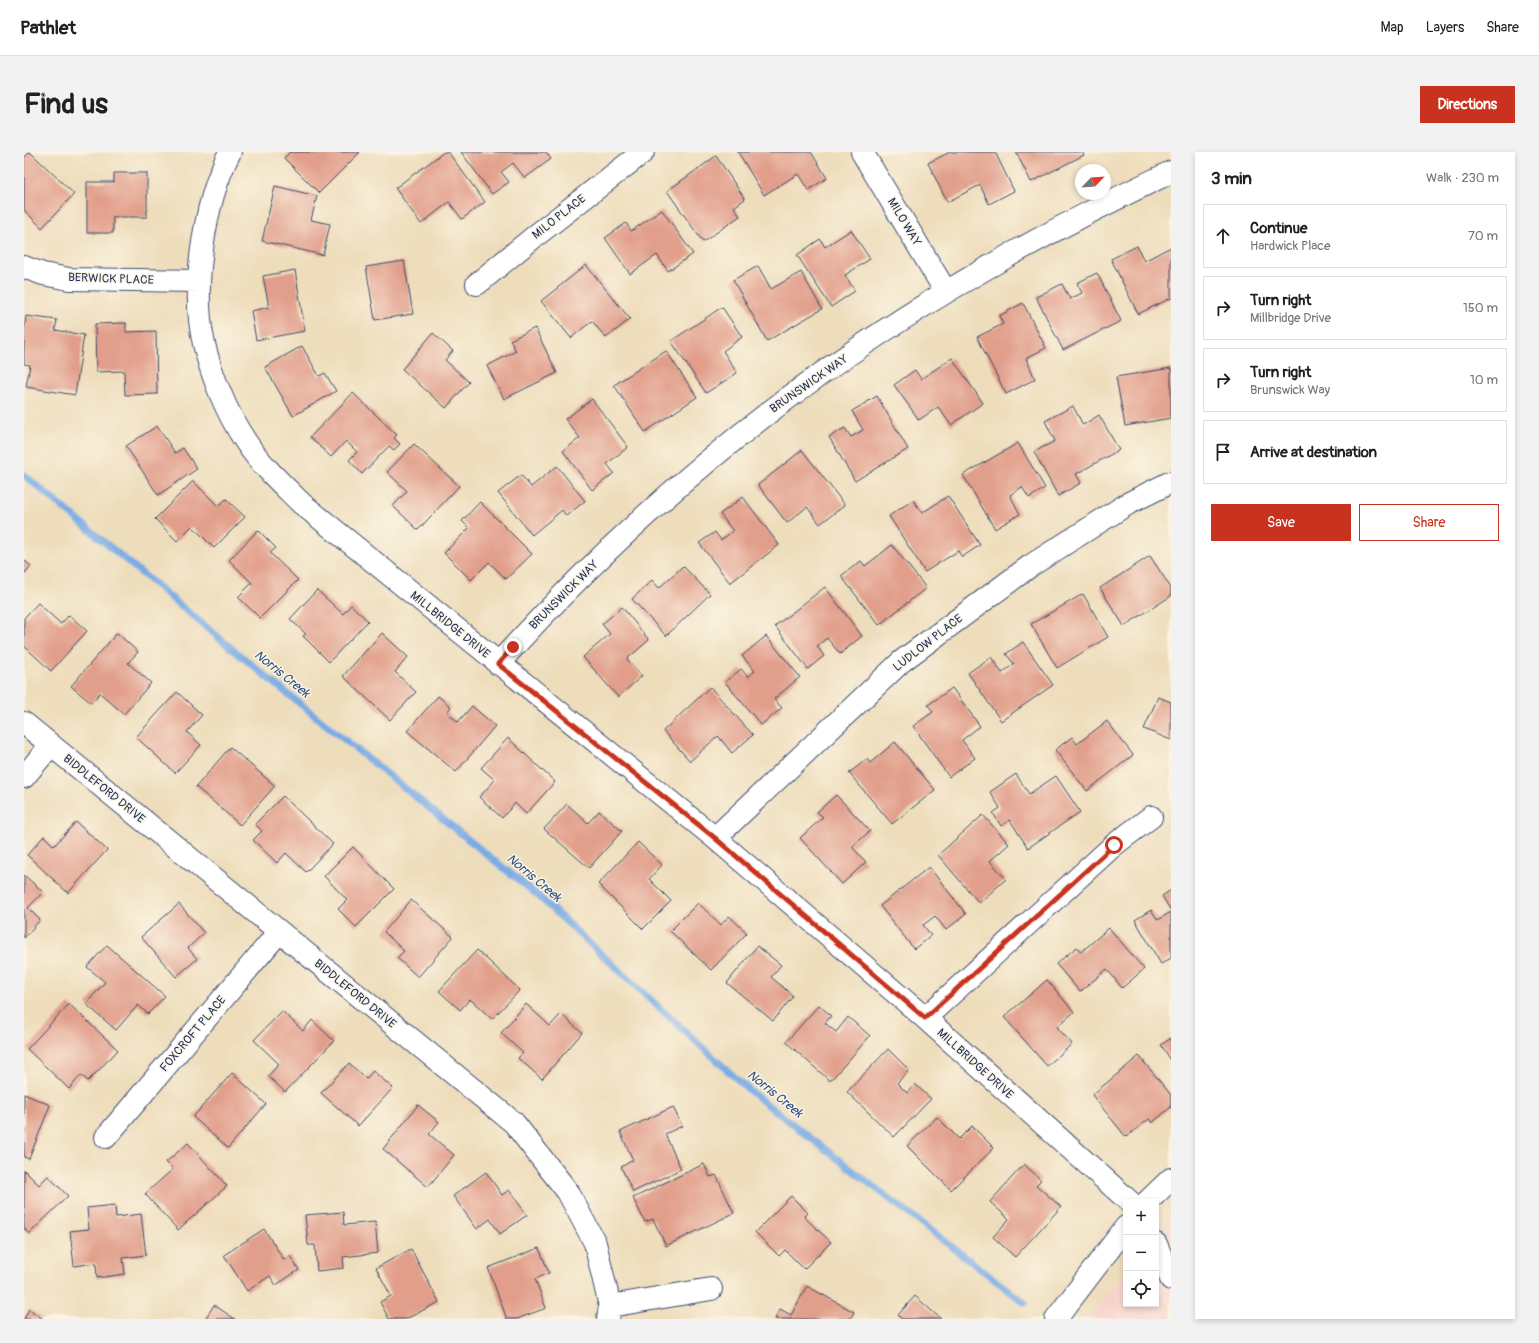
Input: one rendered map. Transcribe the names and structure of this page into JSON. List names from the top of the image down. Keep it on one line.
{"streets":{"street":["MILO PLACE","MILO WAY","BERWICK PLACE","BRUNSWICK WAY","MILLBRIDGE DRIVE","LUDLOW PLACE","BIDDLEFORD DRIVE","FOXCROFT PLACE"]},"crossings":[["MILO WAY","BRUNSWICK WAY"],["BERWICK PLACE","MILLBRIDGE DRIVE"],["BRUNSWICK WAY","MILLBRIDGE DRIVE"],["MILLBRIDGE DRIVE","LUDLOW PLACE"],["BIDDLEFORD DRIVE","FOXCROFT PLACE"]],"water":["Norris Creek"],"north":"top right","page":{"header":"Pathlet","nav":["Map","Layers","Share"],"buttons":["Directions",["Save","Share"]],"title":"Find us","heading":["3 min","Walk · 230 m"],"list":[["Continue","Hardwick Place","70 m"],["Turn right","Millbridge Drive","150 m"],["Turn right","Brunswick Way","10 m"],"Arrive at destination"],"map_buttons":["+","−"]}}
